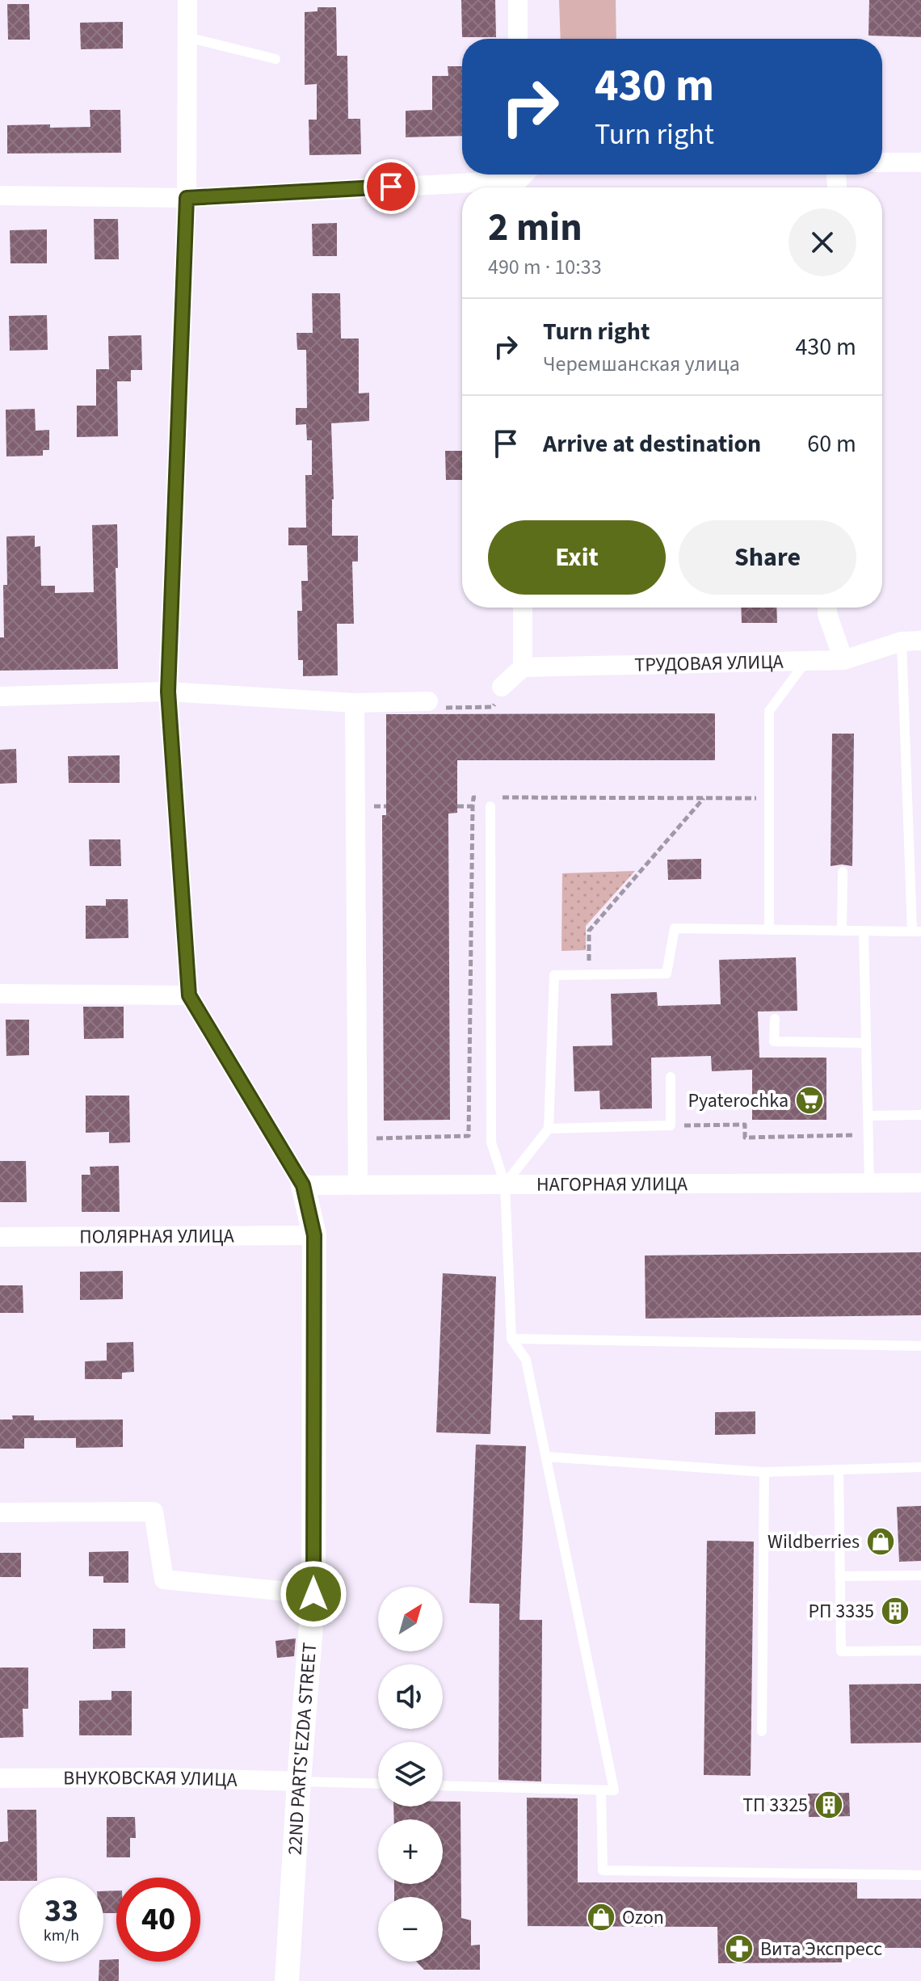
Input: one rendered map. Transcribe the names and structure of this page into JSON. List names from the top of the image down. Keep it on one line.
{"streets":{"street":["ТРУДОВАЯ УЛИЦА","НАГОРНАЯ УЛИЦА","ПОЛЯРНАЯ УЛИЦА","22ND PARTS'EZDA STREET","ВНУКОВСКАЯ УЛИЦА"]},"crossings":[["НАГОРНАЯ УЛИЦА","22ND PARTS'EZDA STREET"],["ПОЛЯРНАЯ УЛИЦА","22ND PARTS'EZDA STREET"],["22ND PARTS'EZDA STREET","ВНУКОВСКАЯ УЛИЦА"]],"places":{"supermarket":["Pyaterochka"],"shop":["Wildberries","Ozon"],"building":["РП 3335","ТП 3325"],"pharmacy":["Вита Экспресс"]},"north":"top right","page":{"turn":["430 m","Turn right"],"heading":["2 min","490 m · 10:33"],"list":[{"name":"Turn right","note":"Черемшанская улица","value":"430 m"},{"name":"Arrive at destination","value":"60 m"}],"buttons":["Exit","Share"],"map_buttons":["+","−"],"speed":"33 km/h","limit":"40"}}
